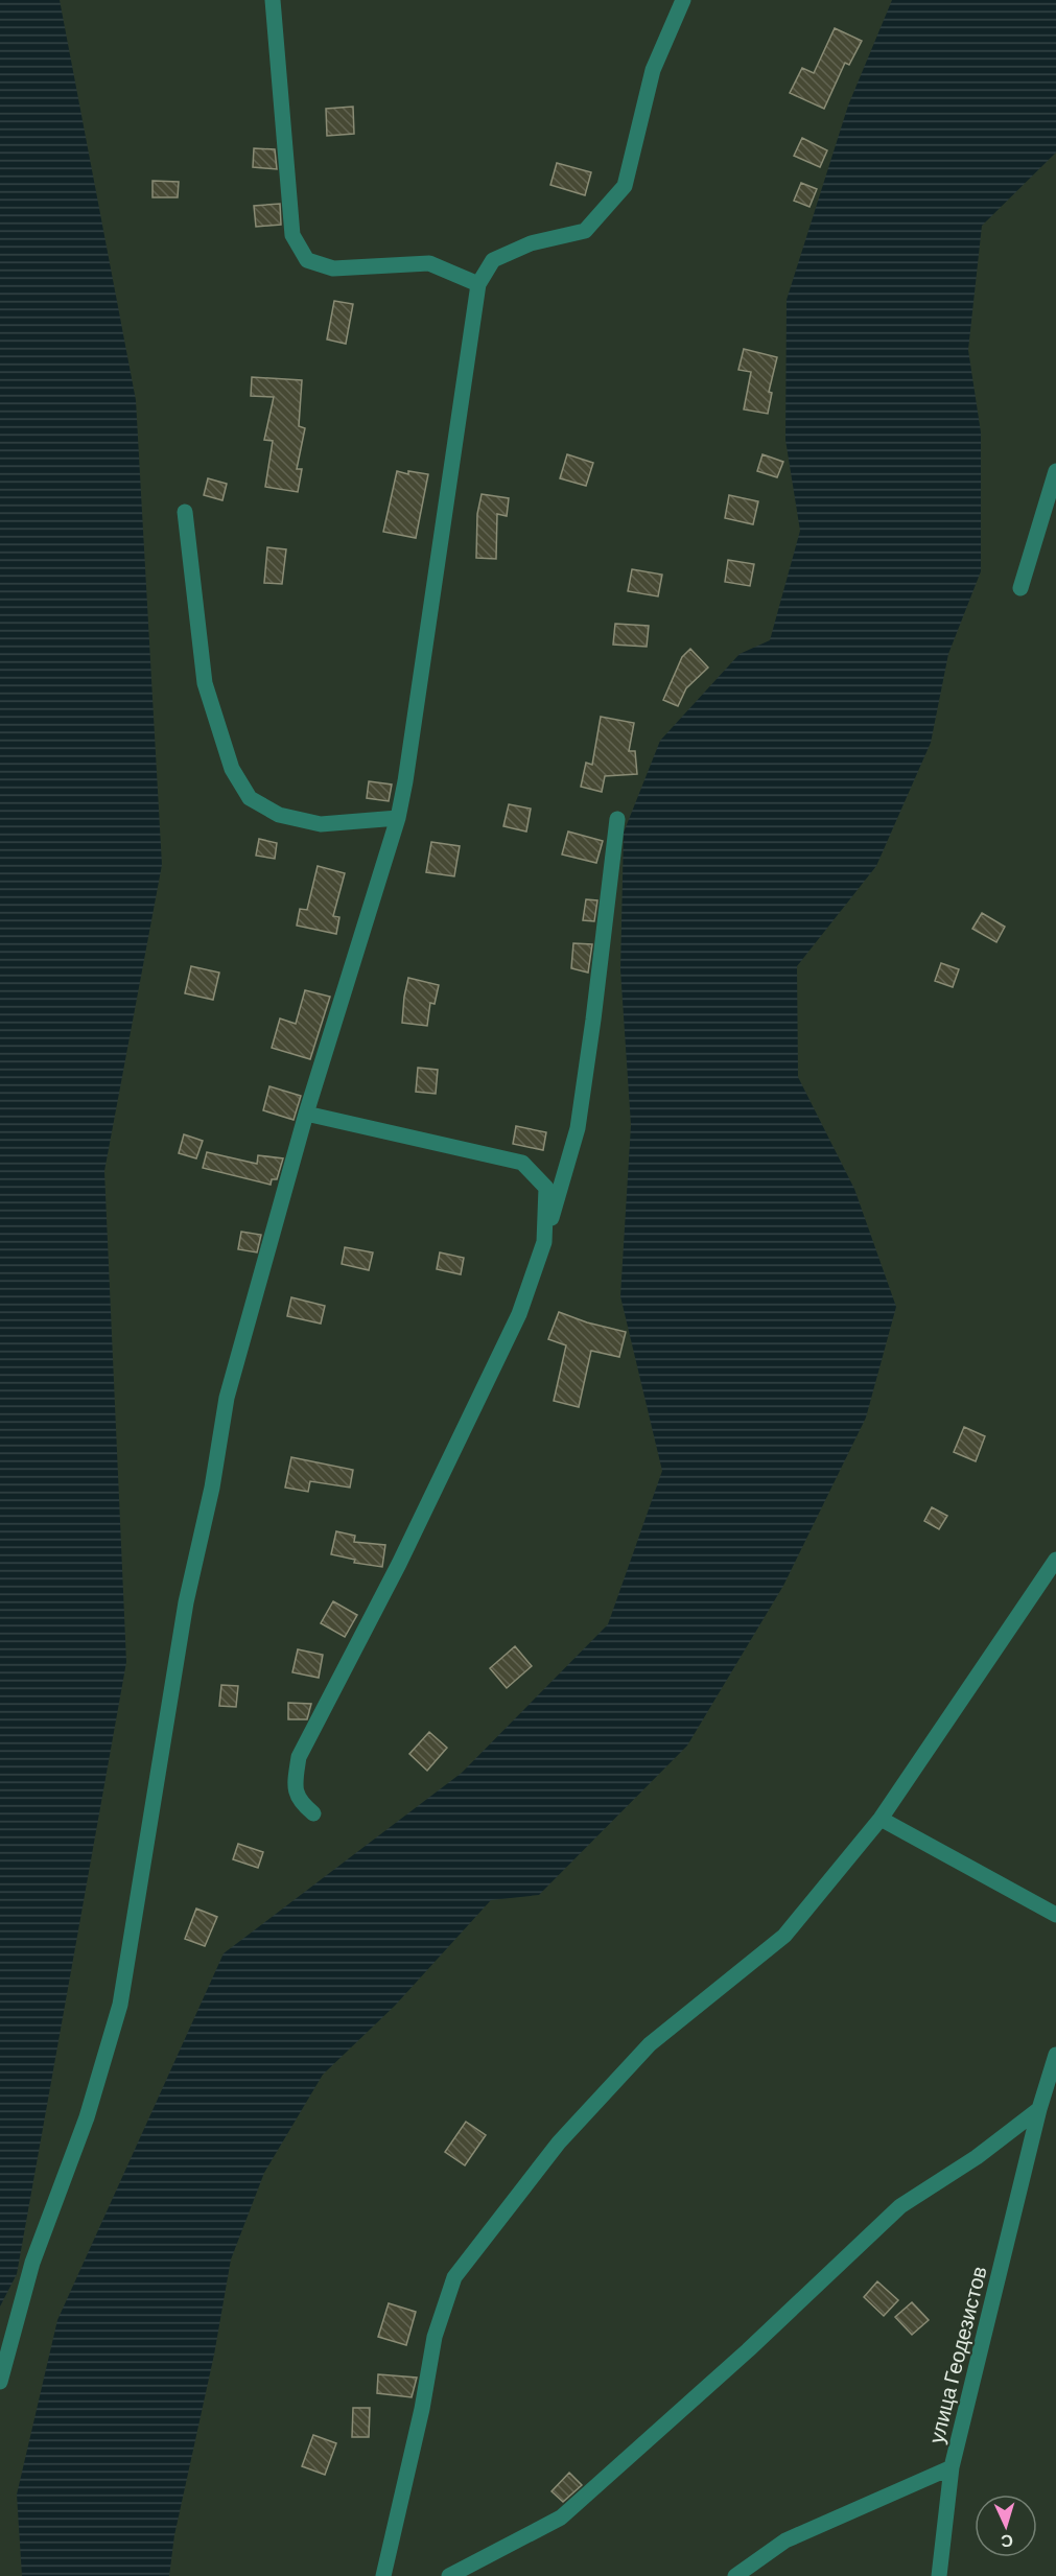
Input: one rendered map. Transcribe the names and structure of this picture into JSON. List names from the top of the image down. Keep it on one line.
{"streets":{"street":["улица Геодезистов"]},"north":"bottom"}
